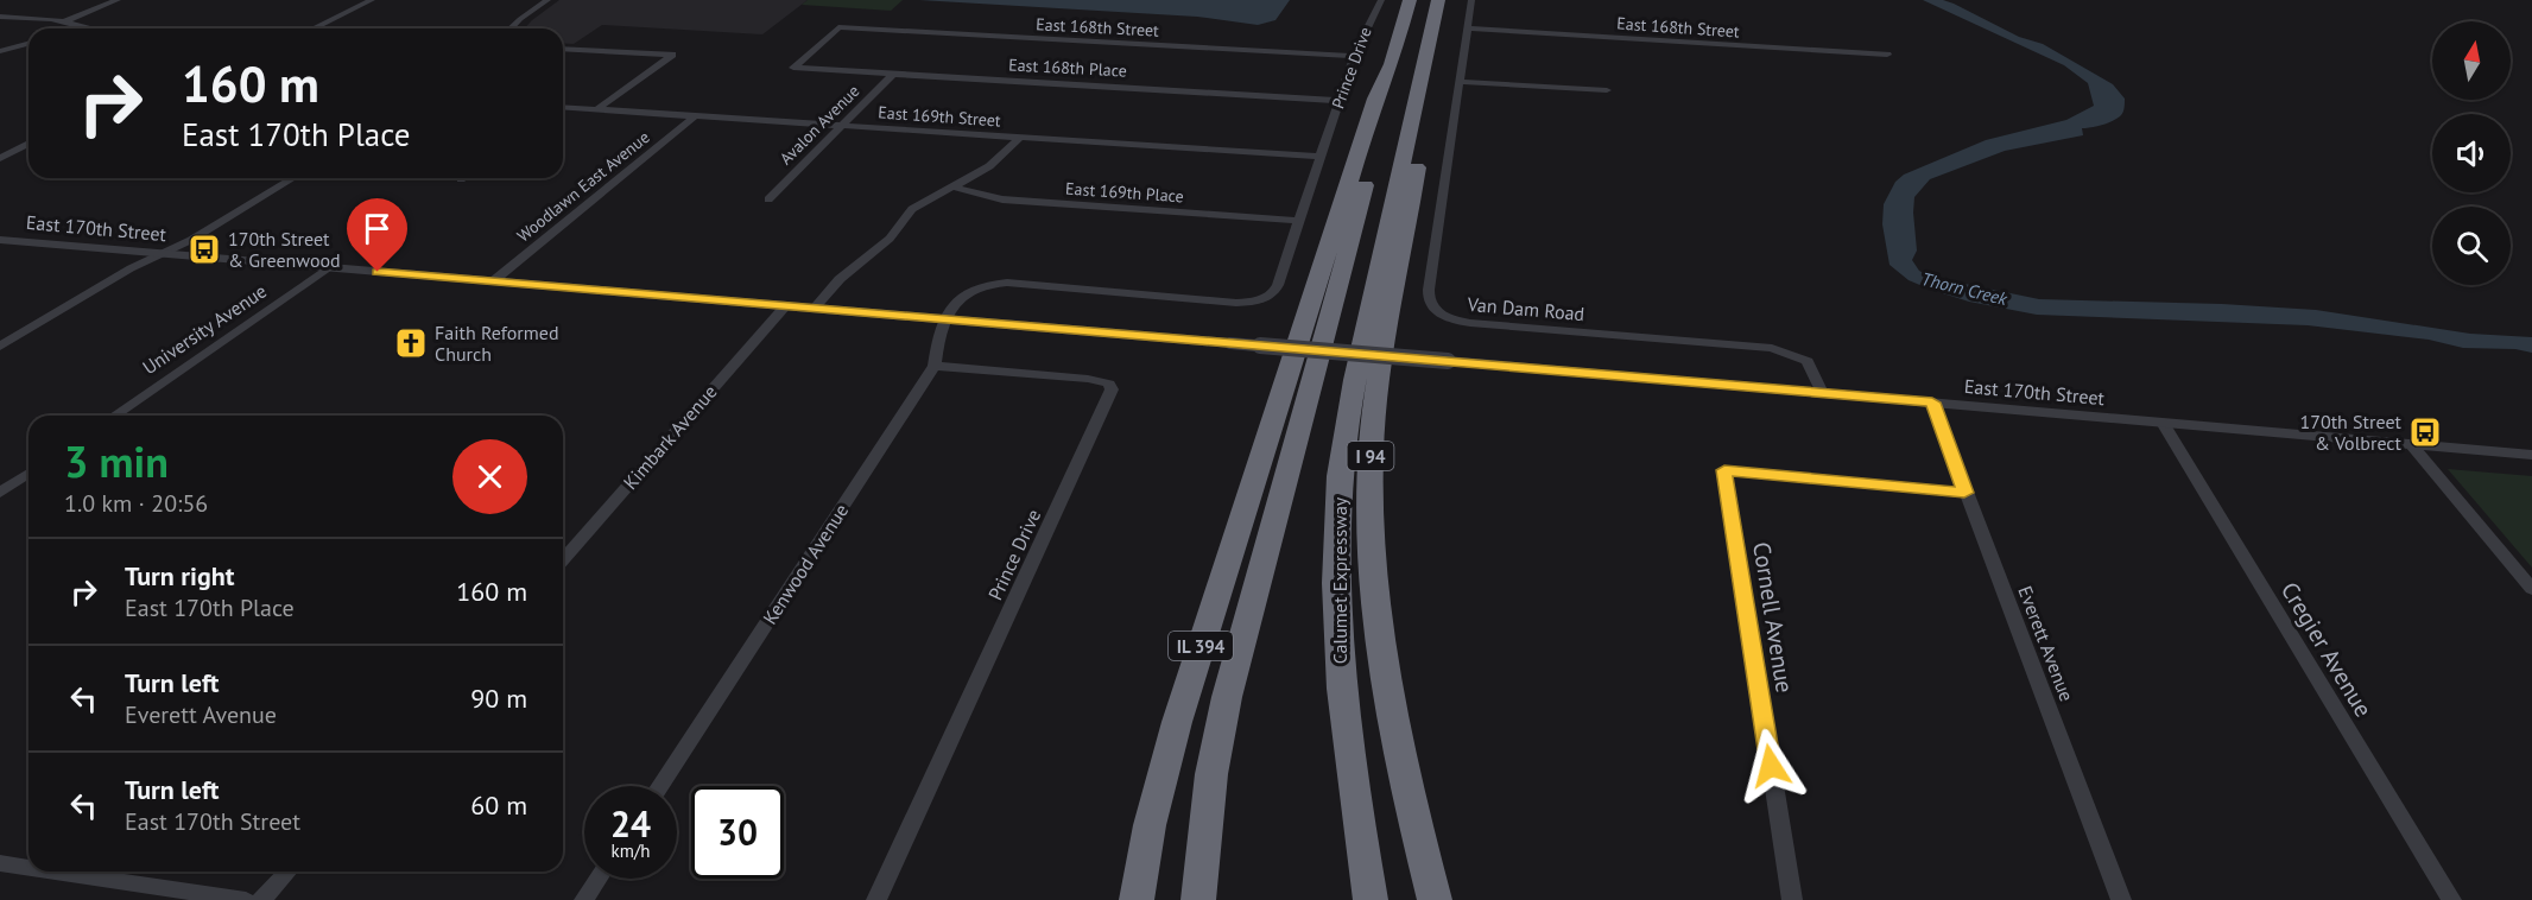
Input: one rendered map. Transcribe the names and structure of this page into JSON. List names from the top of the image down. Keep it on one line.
{"streets":{"highway":["I 94","Calumet Expressway","IL 394"],"street":["East 168th Street","East 168th Place","Prince Drive","East 169th Street","Avalon Avenue","Woodlawn East Avenue","East 169th Place","East 170th Street","Van Dam Road","University Avenue","Kimbark Avenue","Kenwood Avenue","Cornell Avenue","Everett Avenue","Cregier Avenue"]},"crossings":[["East 168th Street","East 168th Place"],["East 168th Street","Prince Drive"],["East 168th Street","Van Dam Road"],["East 168th Place","Prince Drive"],["East 168th Place","Avalon Avenue"],["Prince Drive","East 169th Street"],["Prince Drive","East 169th Place"],["Prince Drive","East 170th Street"],["Prince Drive","Kenwood Avenue"],["East 169th Street","Avalon Avenue"],["East 169th Street","Woodlawn East Avenue"],["Woodlawn East Avenue","East 170th Street"],["East 170th Street","Van Dam Road"],["East 170th Street","University Avenue"],["East 170th Street","Kimbark Avenue"],["East 170th Street","Kenwood Avenue"],["East 170th Street","Everett Avenue"],["East 170th Street","Cregier Avenue"],["I 94","Calumet Expressway"],["Cornell Avenue","Everett Avenue"]],"water":["Thorn Creek"],"places":{"bus stop":["170th Street & Greenwood","170th Street & Volbrect"],"church":["Faith Reformed Church"]},"north":"top","page":{"turn":["160 m","East 170th Place"],"heading":["3 min","1.0 km · 20:56"],"list":[{"name":"Turn right","note":"East 170th Place","value":"160 m"},{"name":"Turn left","note":"Everett Avenue","value":"90 m"},{"name":"Turn left","note":"East 170th Street","value":"60 m"}],"speed":"24 km/h","limit":"30"}}
